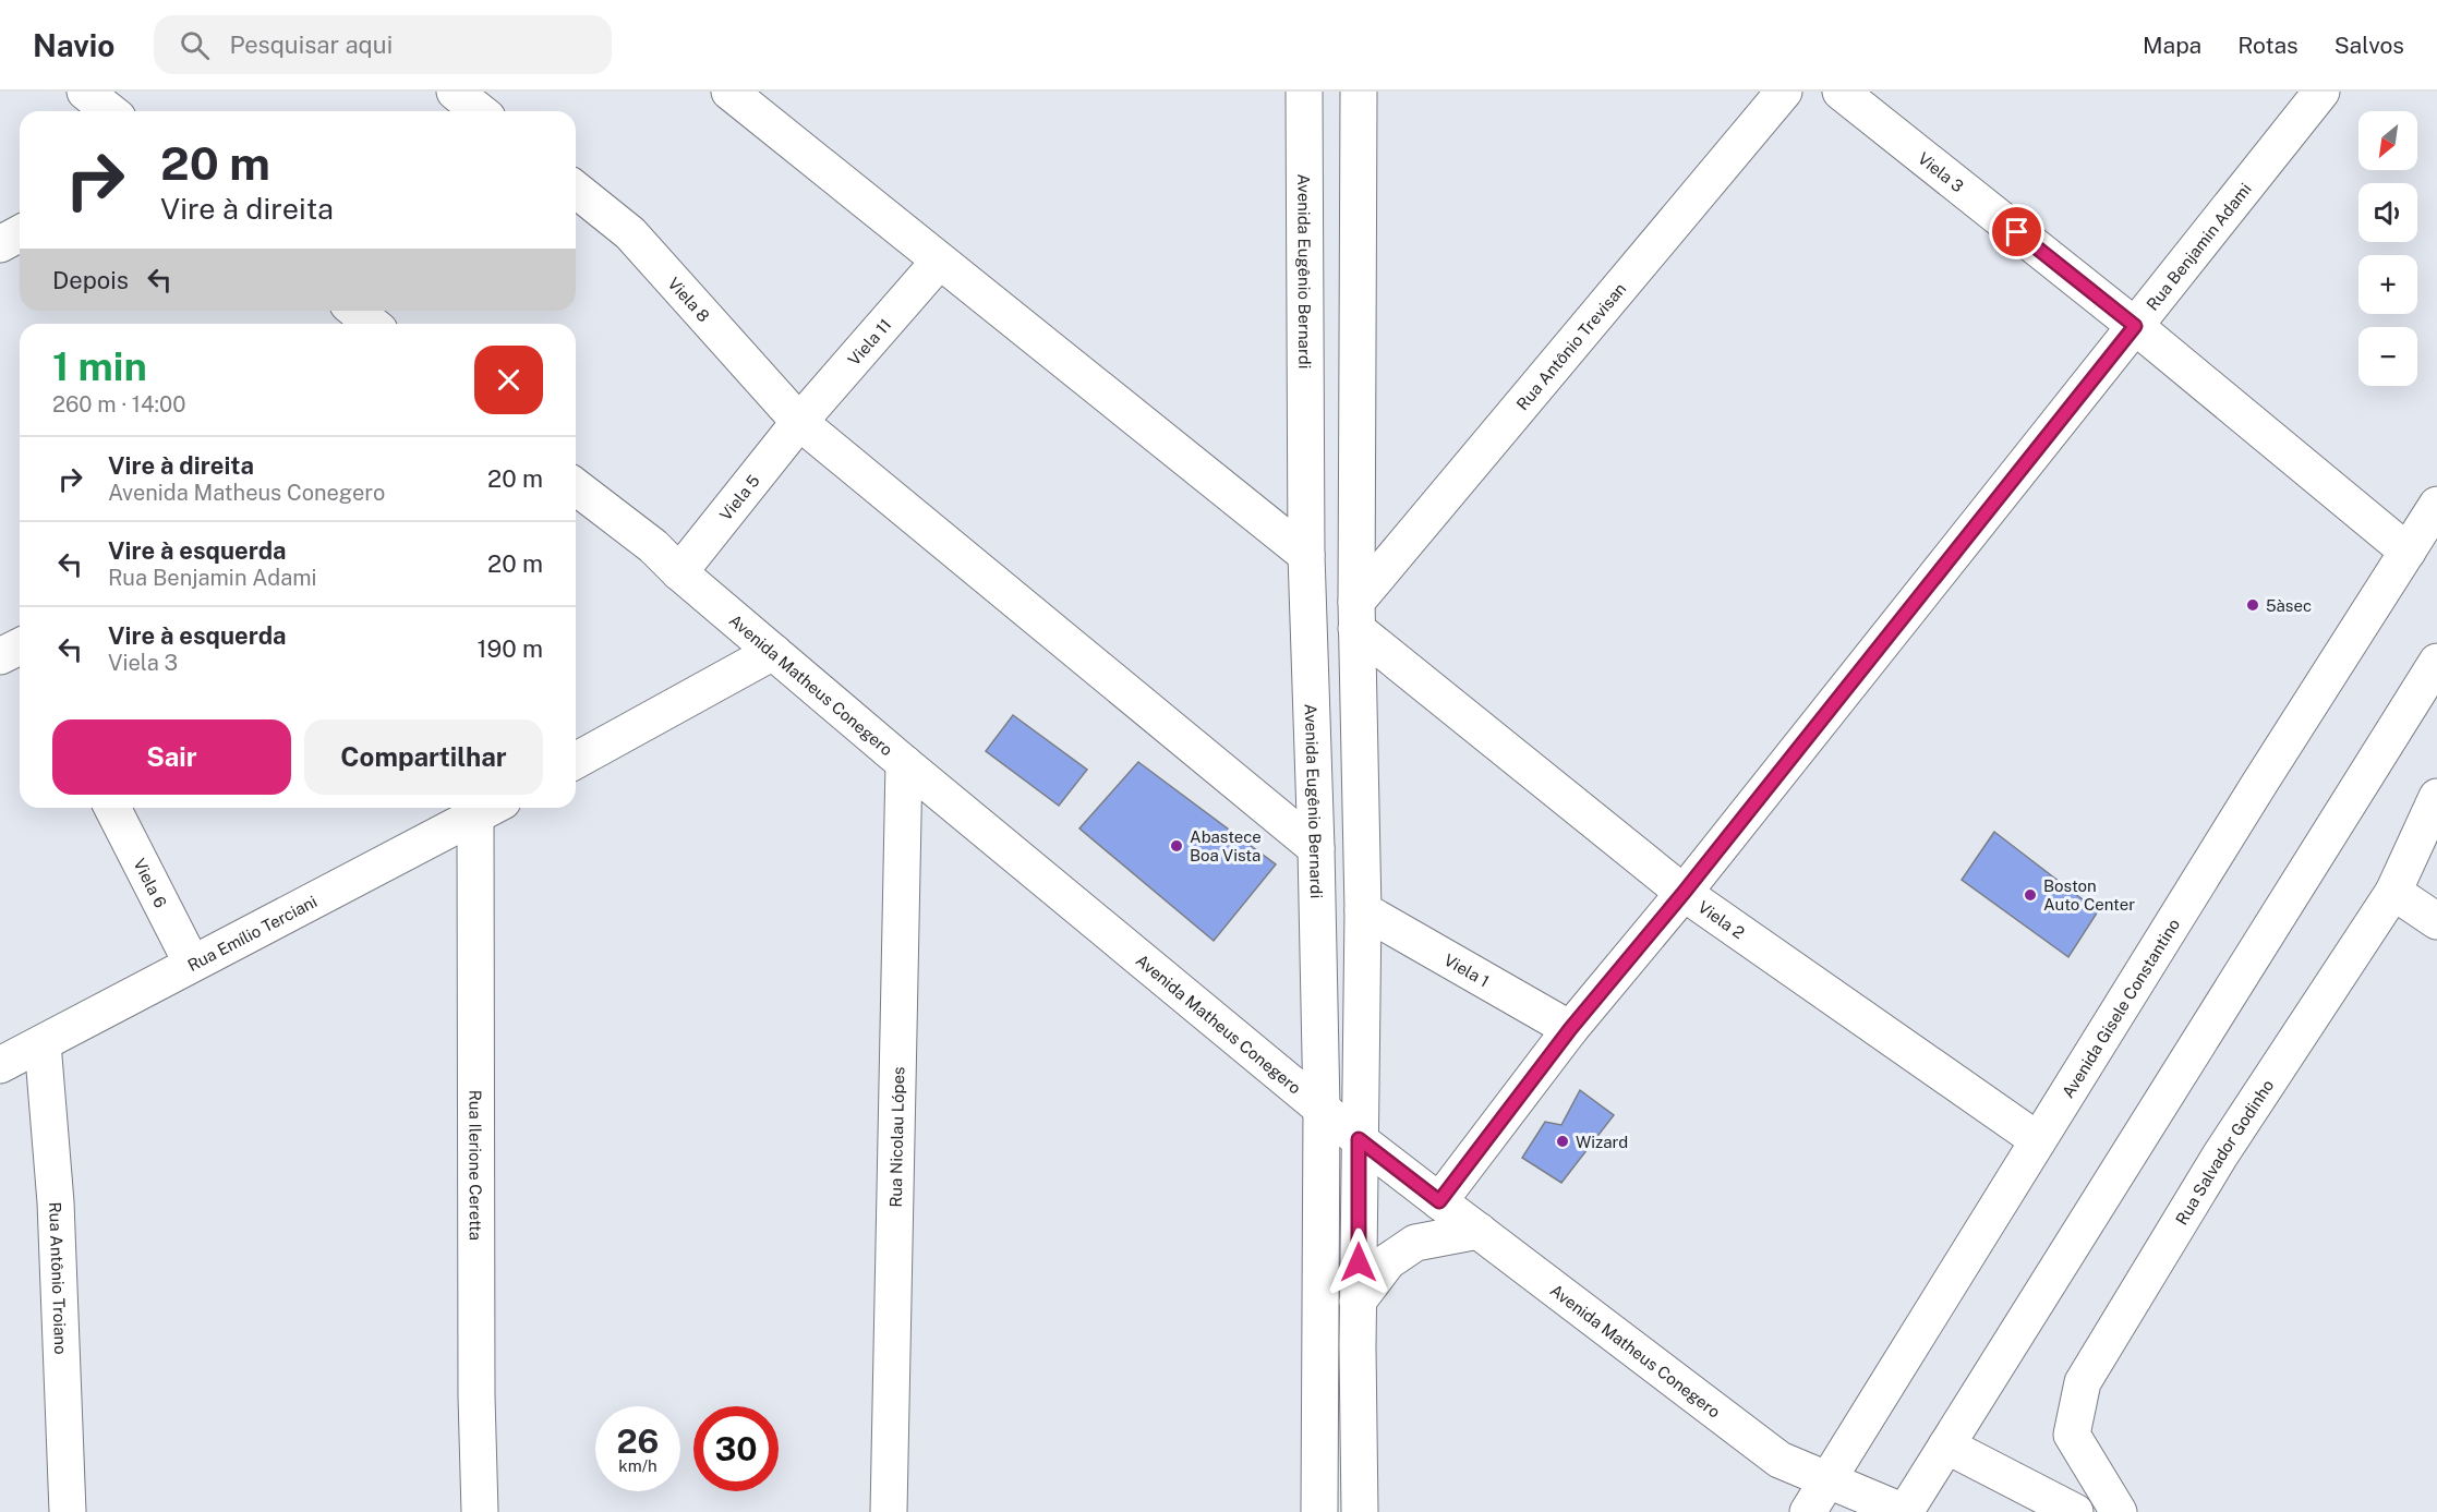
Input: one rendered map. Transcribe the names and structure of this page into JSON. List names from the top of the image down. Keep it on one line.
{"streets":{"street":["Viela 3","Rua Benjamin Adami","Avenida Eugênio Bernardi","Viela 8","Viela 11","Rua Antônio Trevisan","Viela 5","Avenida Matheus Conegero","Viela 6","Viela 2","Rua Emílio Terciani","Viela 1","Avenida Gisele Constantino","Rua Nicolau Lópes","Rua Salvador Godinho","Rua Ilerione Ceretta","Rua Antônio Troiano"]},"crossings":[["Viela 3","Rua Benjamin Adami"],["Viela 3","Avenida Gisele Constantino"],["Rua Benjamin Adami","Avenida Matheus Conegero"],["Rua Benjamin Adami","Viela 2"],["Rua Benjamin Adami","Viela 1"],["Avenida Eugênio Bernardi","Viela 8"],["Avenida Eugênio Bernardi","Avenida Matheus Conegero"],["Viela 8","Viela 11"],["Viela 8","Viela 5"],["Viela 11","Viela 5"],["Rua Antônio Trevisan","Viela 2"],["Viela 5","Avenida Matheus Conegero"],["Avenida Matheus Conegero","Avenida Gisele Constantino"],["Avenida Matheus Conegero","Rua Nicolau Lópes"],["Viela 6","Rua Emílio Terciani"],["Viela 2","Avenida Gisele Constantino"],["Rua Emílio Terciani","Rua Ilerione Ceretta"],["Rua Emílio Terciani","Rua Antônio Troiano"]],"places":["5àsec","Abastece Boa Vista","Boston Auto Center","Wizard"],"north":"bottom left","page":{"header":"Navio","search":"Pesquisar aqui","nav":["Mapa","Rotas","Salvos"],"map_buttons":["+","−"],"turn":["20 m","Vire à direita"],"then":"Depois","heading":["1 min","260 m · 14:00"],"list":[{"name":"Vire à direita","note":"Avenida Matheus Conegero","value":"20 m"},{"name":"Vire à esquerda","note":"Rua Benjamin Adami","value":"20 m"},{"name":"Vire à esquerda","note":"Viela 3","value":"190 m"}],"buttons":["Sair","Compartilhar"],"speed":"26 km/h","limit":"30"}}
